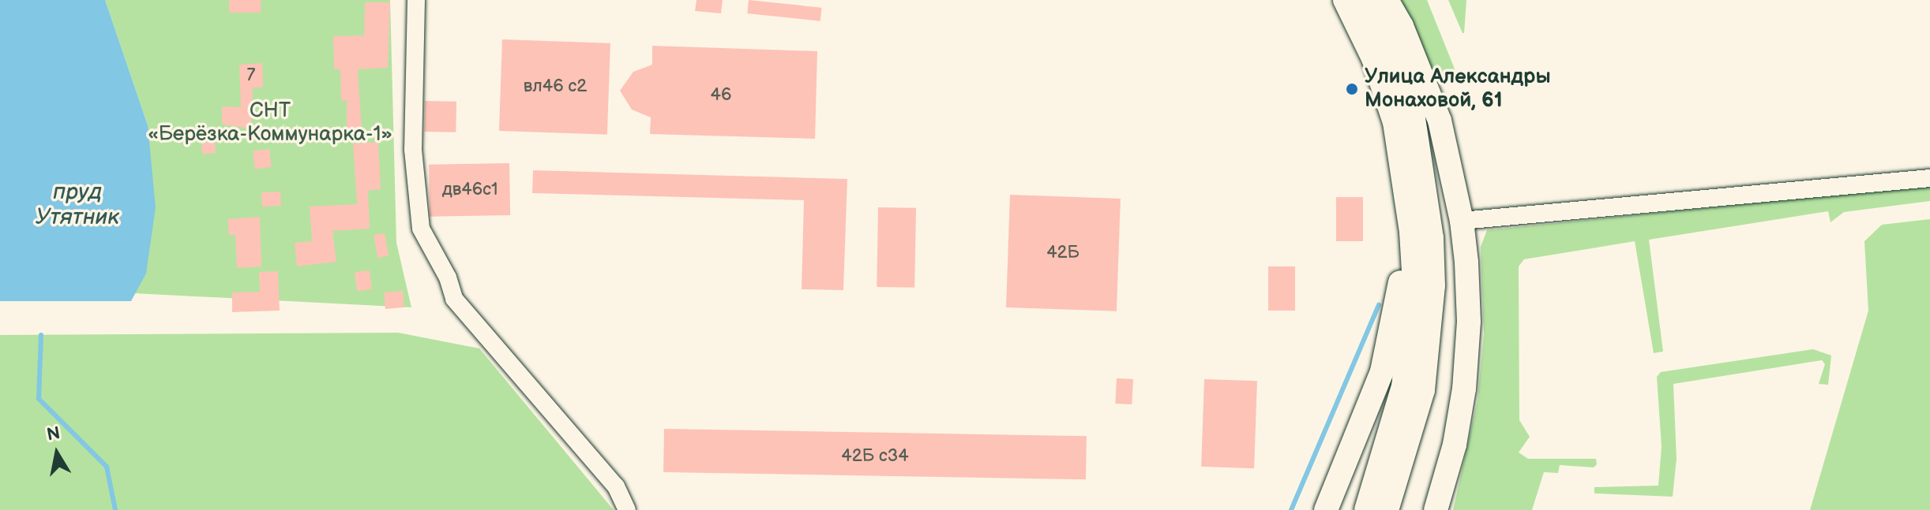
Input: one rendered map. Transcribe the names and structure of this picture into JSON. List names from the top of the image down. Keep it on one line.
{"water":["пруд Утятник"],"parks":["СНТ «Берёзка-Коммунарка-1»"],"places":["Улица Александры Монаховой, 61"],"house_numbers":["7","вл46 с2","46","дв46с1","42Б","42Б с34"],"north":"top"}
